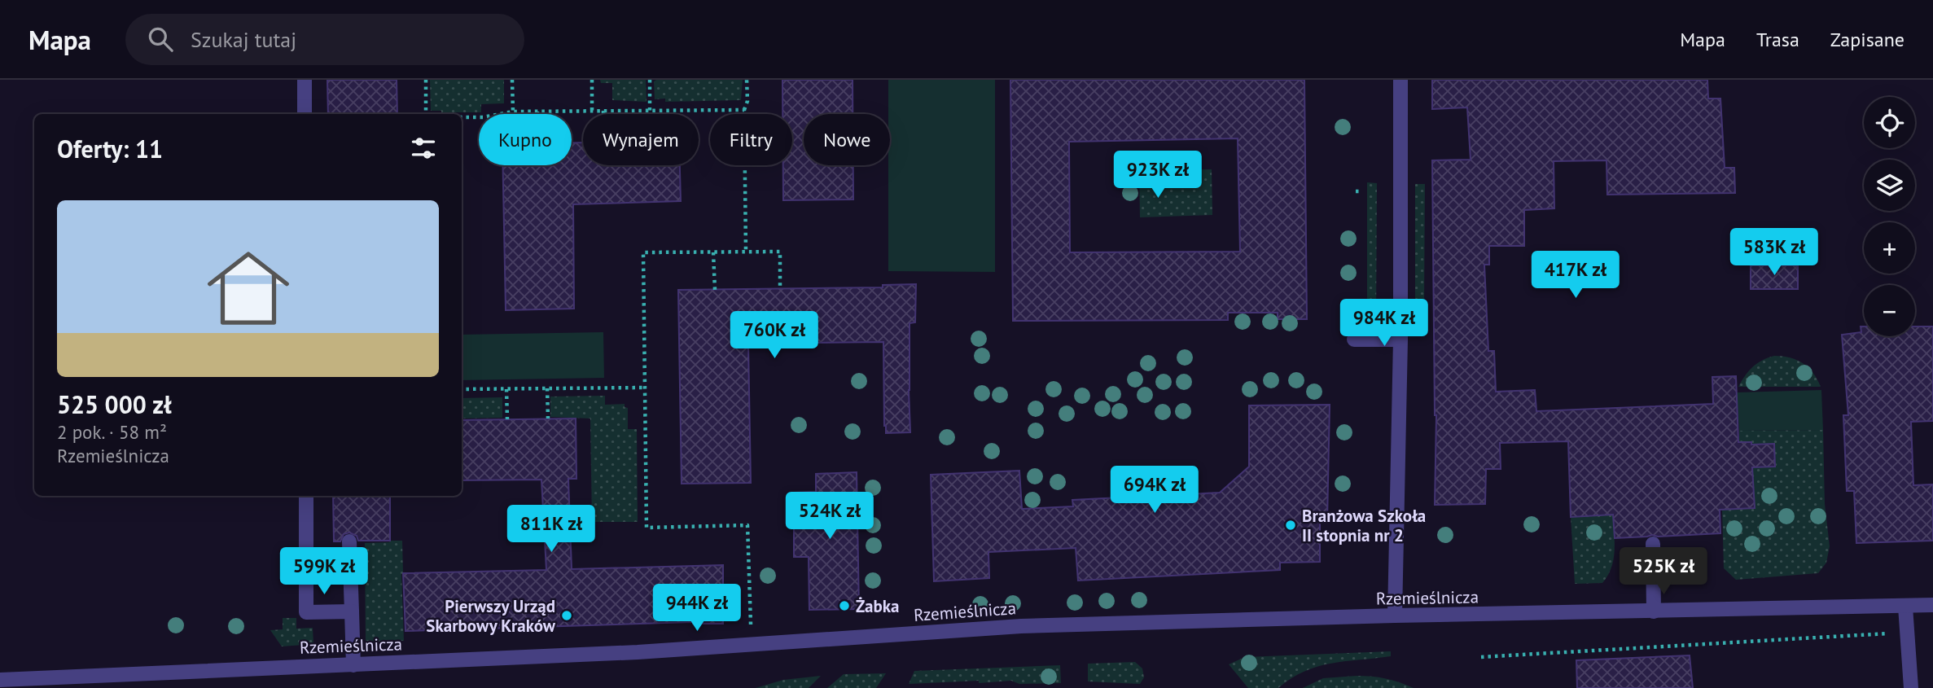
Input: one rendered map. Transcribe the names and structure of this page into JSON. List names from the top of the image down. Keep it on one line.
{"streets":{"street":["Rzemieślnicza"]},"places":["Branżowa Szkoła II stopnia nr 2","Żabka","Pierwszy Urząd Skarbowy Kraków"],"page":{"header":"Mapa","search":"Szukaj tutaj","nav":["Mapa","Trasa","Zapisane"],"map_buttons":["+","−"],"chip":["Kupno","Wynajem","Filtry","Nowe"],"heading":"Oferty: 11","price":["923K zł","583K zł","417K zł","984K zł","760K zł","694K zł","524K zł","811K zł","599K zł","525K zł","944K zł"],"list":[{"name":"525 000 zł","note":"2 pok. · 58 m² · Rzemieślnicza"}]}}
